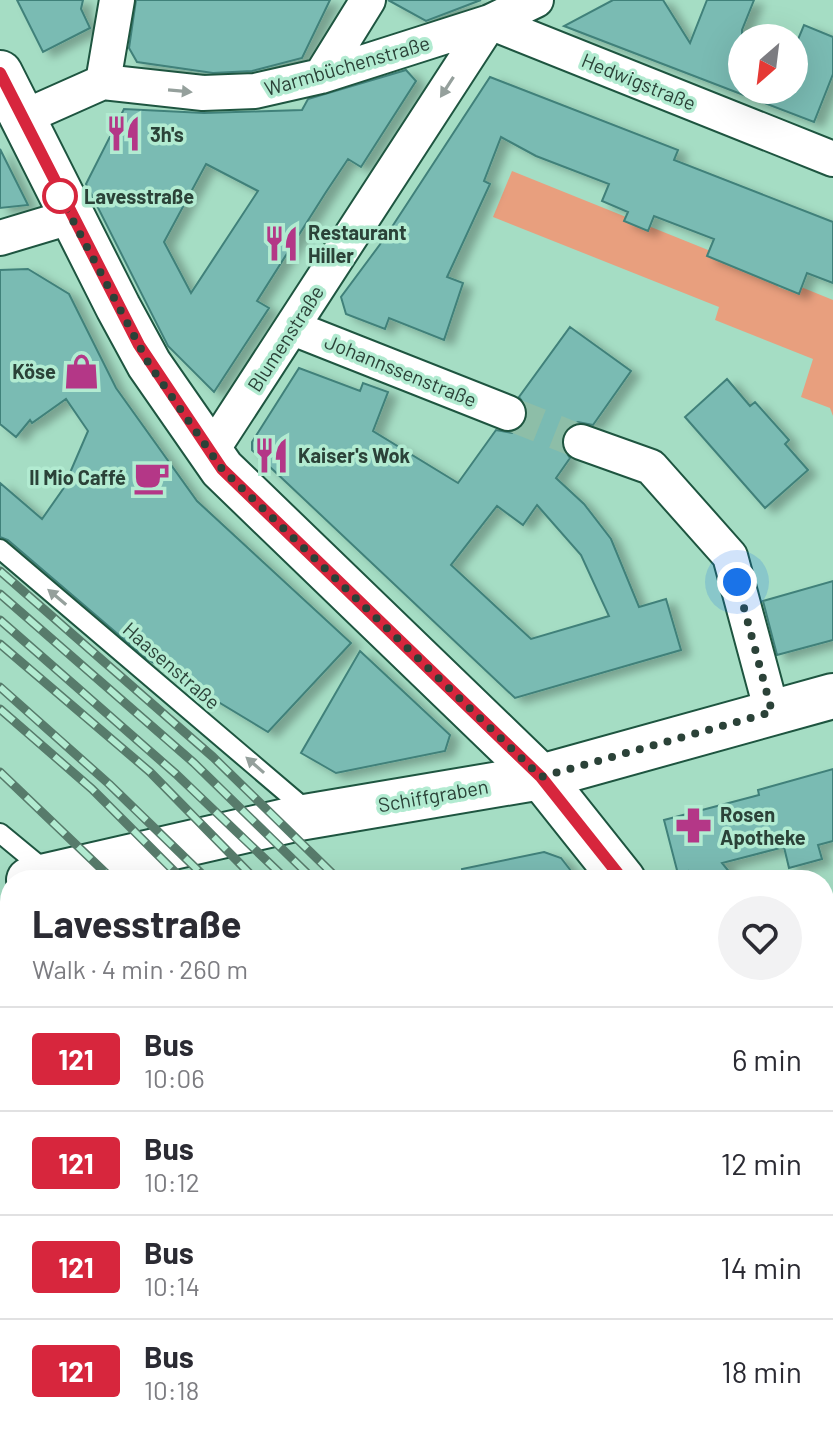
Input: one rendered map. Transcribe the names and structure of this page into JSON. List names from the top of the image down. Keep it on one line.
{"streets":{"street":["Warmbüchenstraße","Hedwigstraße","Blumenstraße","Johannssenstraße","Schiffgraben"],"lane":["Haasenstraße"]},"crossings":[["Warmbüchenstraße","Hedwigstraße"],["Warmbüchenstraße","Blumenstraße"],["Hedwigstraße","Blumenstraße"],["Blumenstraße","Johannssenstraße"],["Haasenstraße","Schiffgraben"]],"one_way":["Warmbüchenstraße","Haasenstraße"],"places":{"restaurant":["3h's","Restaurant Hiller","Kaiser's Wok"],"other":["Lavesstraße"],"shop":["Köse"],"cafe":["Il Mio Caffé"],"pharmacy":["Rosen Apotheke"]},"lines":["bus line 121"],"north":"bottom left","page":{"heading":["Lavesstraße","Walk · 4 min · 260 m"],"list":[{"mark":"121","name":"Bus","note":"10:06","value":"6 min"},{"mark":"121","name":"Bus","note":"10:12","value":"12 min"},{"mark":"121","name":"Bus","note":"10:14","value":"14 min"},{"mark":"121","name":"Bus","note":"10:18","value":"18 min"}]}}
